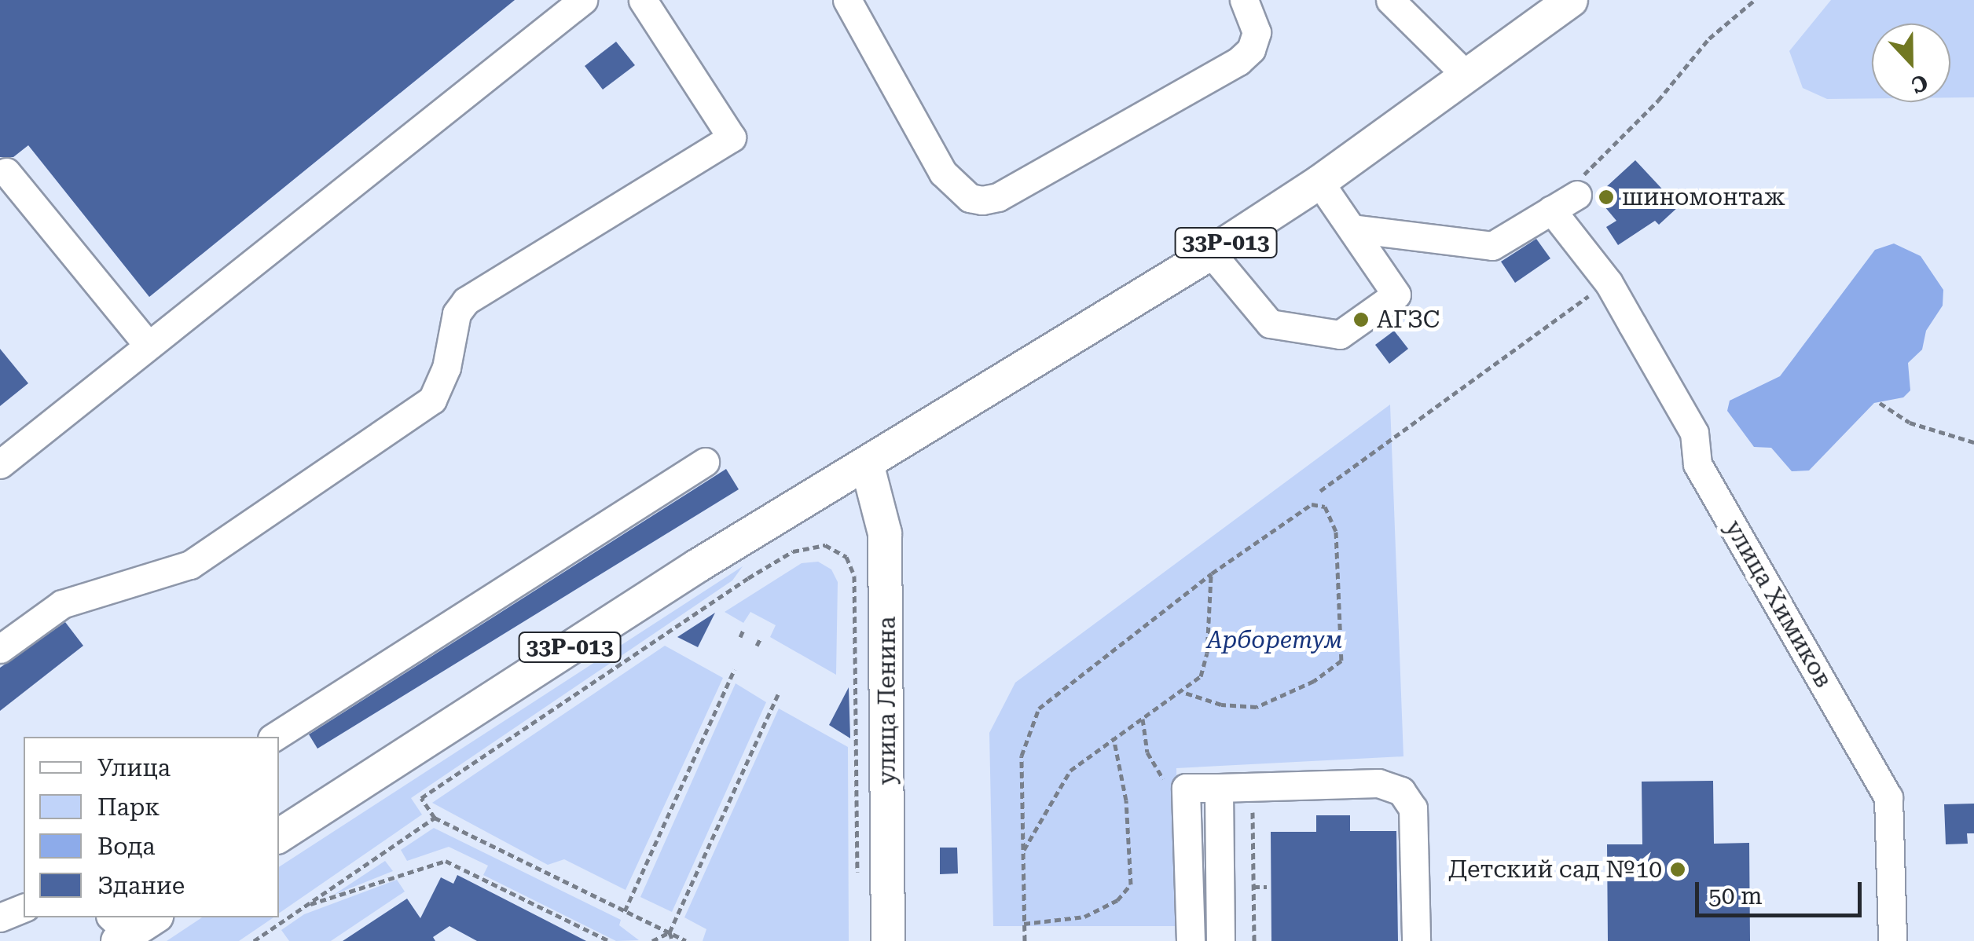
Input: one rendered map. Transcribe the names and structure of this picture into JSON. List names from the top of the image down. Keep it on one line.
{"streets":{"main road":["33Р-013","улица Ленина"],"street":["улица Химиков"]},"crossings":[["33Р-013","улица Ленина"]],"parks":["Арборетум"],"places":["шиномонтаж","АГЗС","Детский сад №10"],"legend":["Улица","Парк","Вода","Здание"],"scale_bar":"50 m","north":"bottom"}
